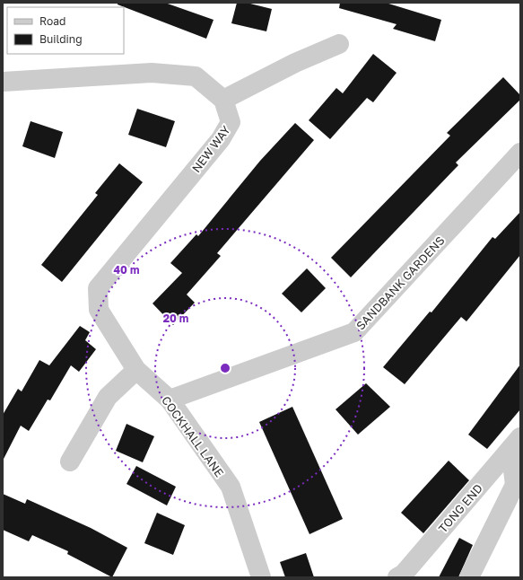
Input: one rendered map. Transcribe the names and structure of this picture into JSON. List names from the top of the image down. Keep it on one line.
{"streets":{"street":["NEW WAY","SANDBANK GARDENS","COCKHALL LANE","TONG END"]},"crossings":[["NEW WAY","COCKHALL LANE"],["SANDBANK GARDENS","COCKHALL LANE"]],"legend":["Road","Building"],"rings":["40 m","20 m"]}
